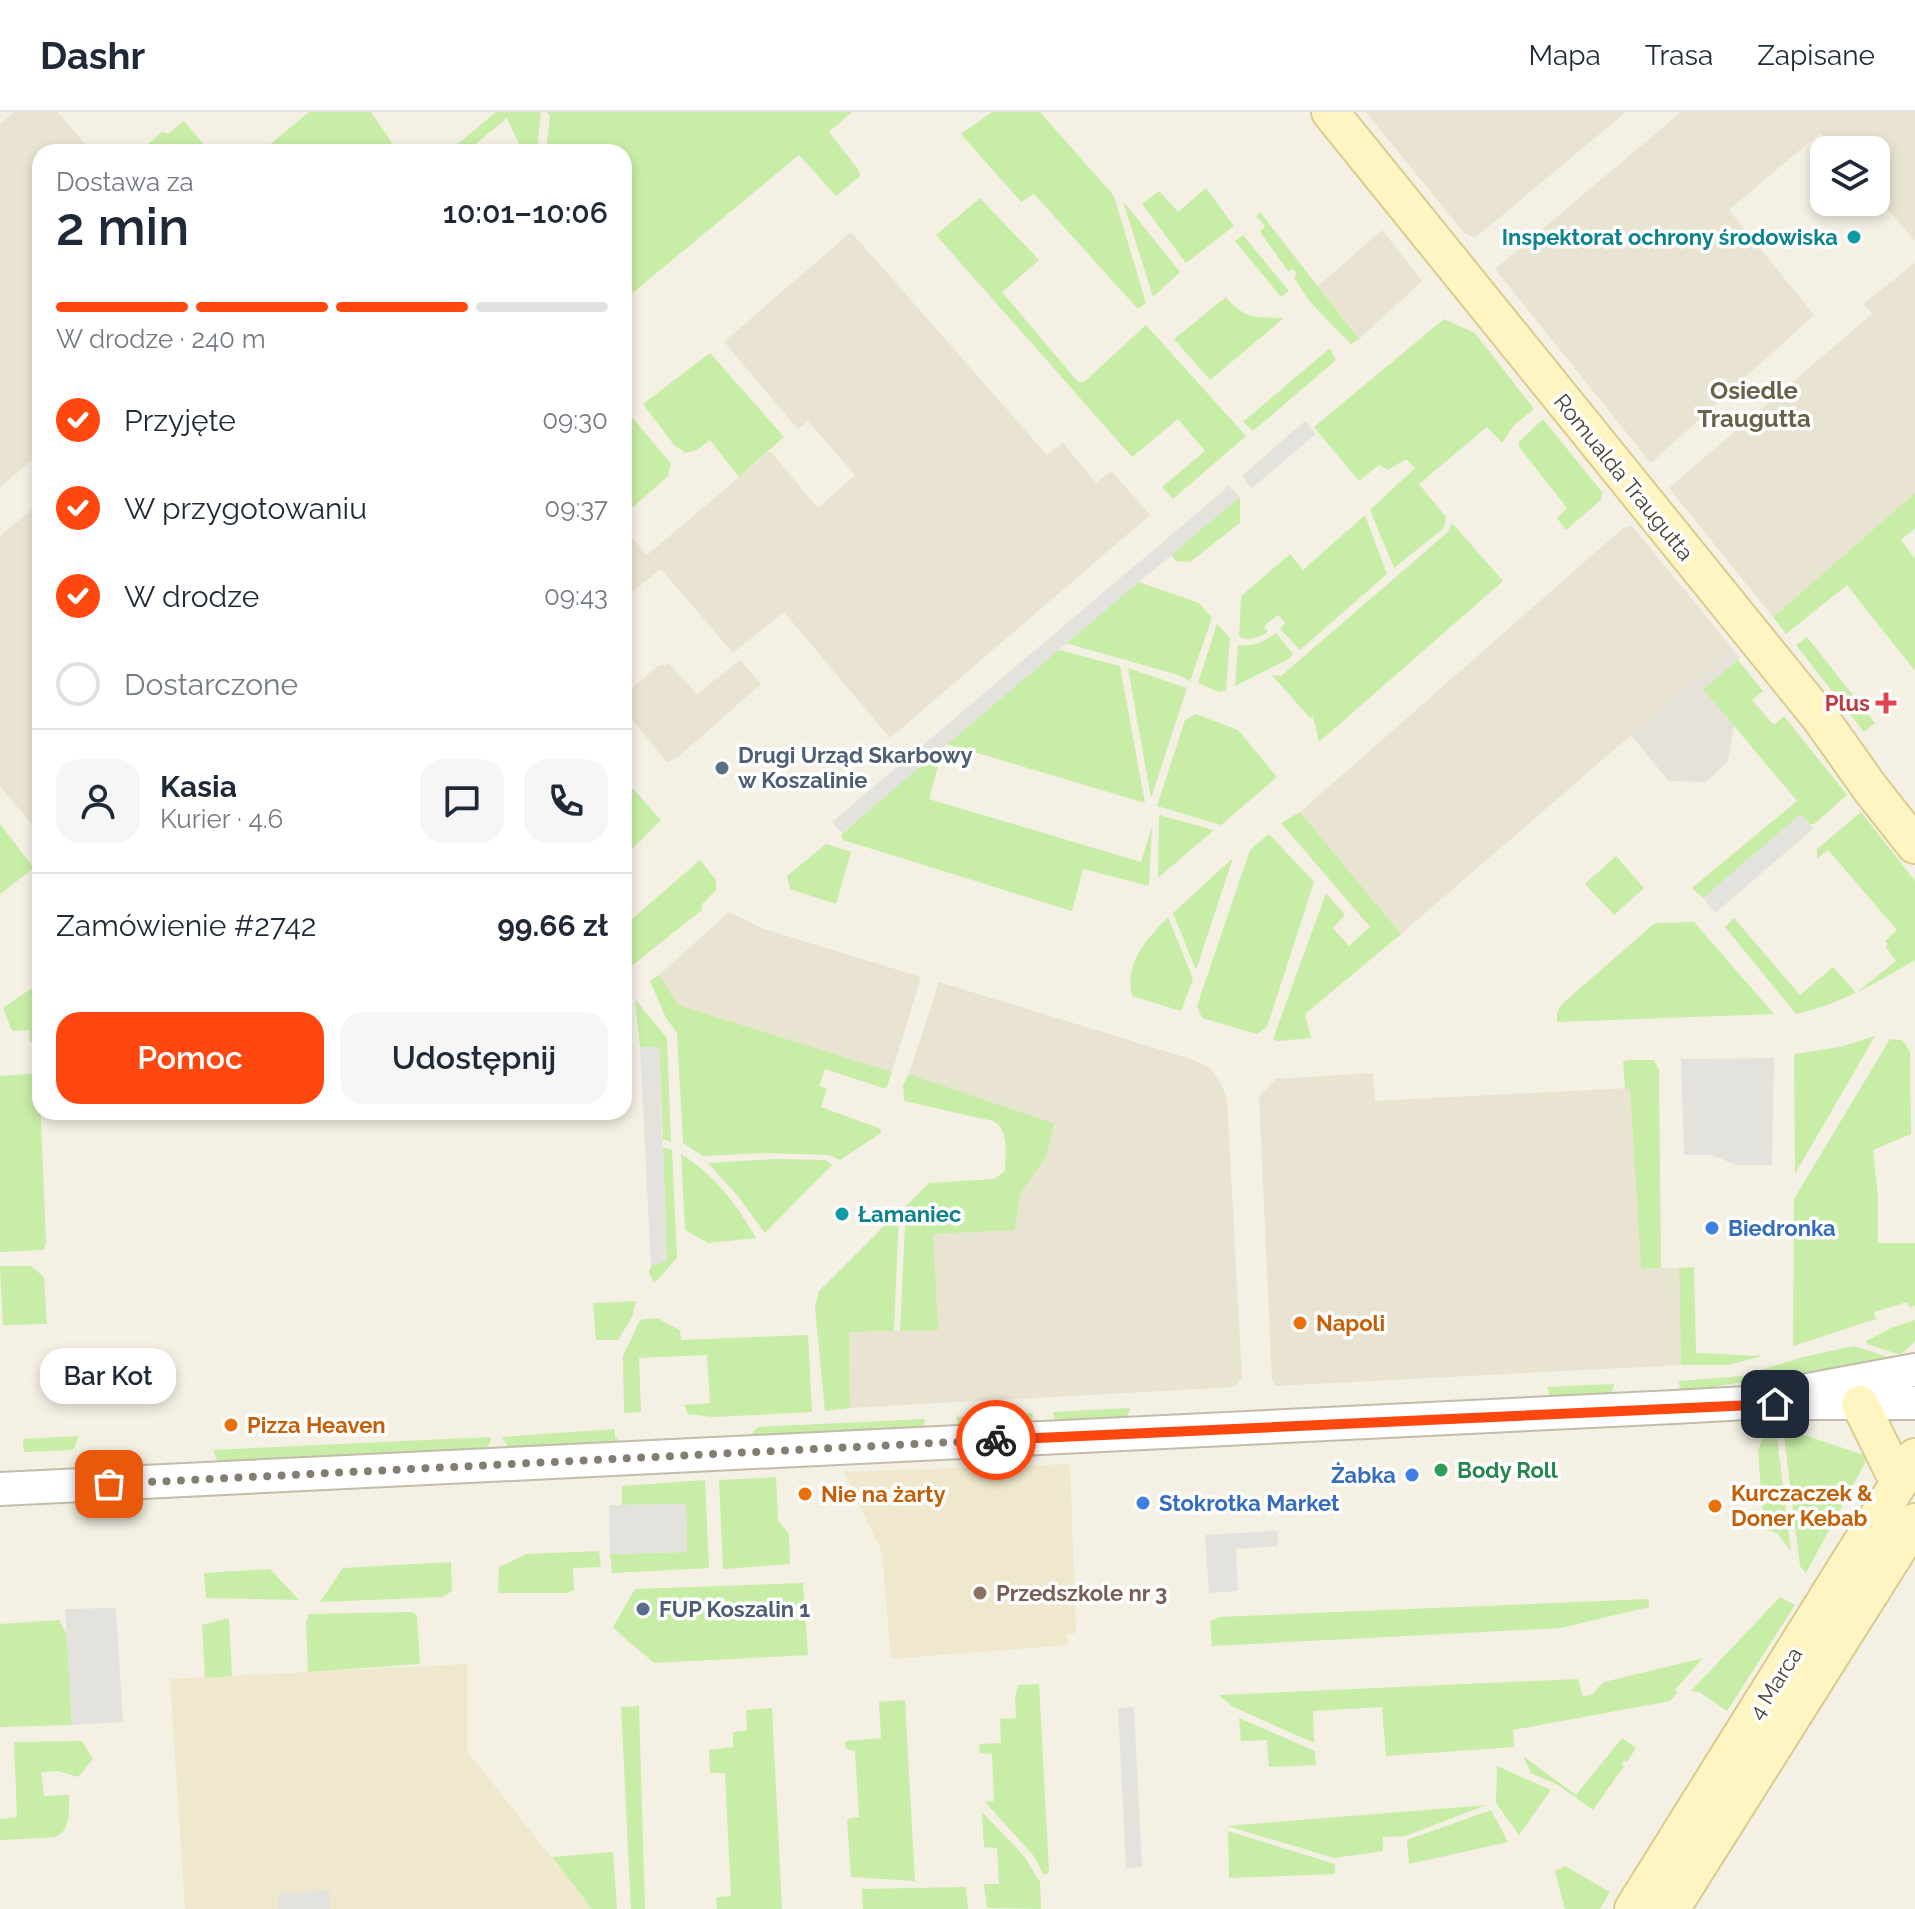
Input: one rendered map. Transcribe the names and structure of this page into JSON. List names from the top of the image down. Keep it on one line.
{"streets":{"main road":["Romualda Traugutta","4 Marca"]},"districts":["Osiedle Traugutta"],"places":{"other":["Inspektorat ochrony środowiska","Drugi Urząd Skarbowy w Koszalinie","Łamaniec","Biedronka","Napoli","Pizza Heaven","Body Roll","Żabka","Bar Kot","Nie na żarty","Stokrotka Market","Kurczaczek & Doner Kebab","Przedszkole nr 3","FUP Koszalin 1"],"health":["Plus"]},"page":{"header":"Dashr","nav":["Mapa","Trasa","Zapisane"],"heading":["2 min","Dostawa za","10:01–10:06"],"panel":["Kasia","Kurier · 4.6","Zamówienie #2742","99.66 zł"],"bar":"W drodze · 240 m","list":[["Przyjęte","09:30"],["W przygotowaniu","09:37"],["W drodze","09:43"],"Dostarczone"],"buttons":["Pomoc","Udostępnij"],"bubble":"Bar Kot"}}
